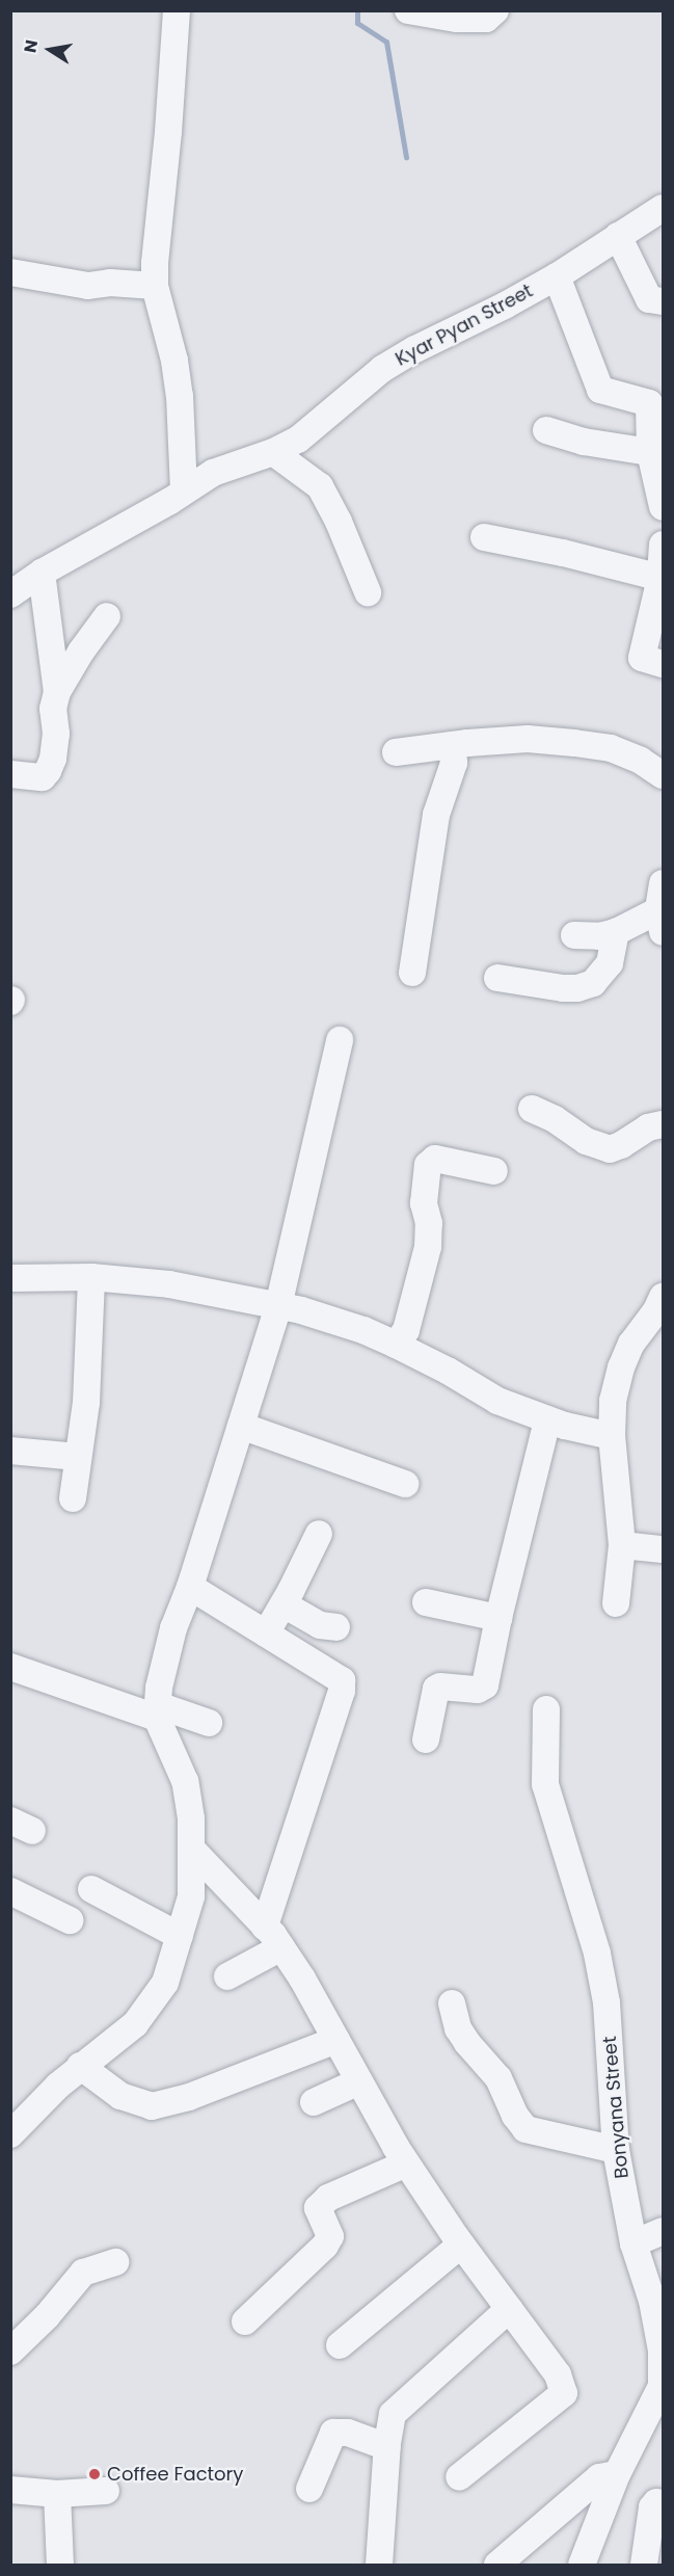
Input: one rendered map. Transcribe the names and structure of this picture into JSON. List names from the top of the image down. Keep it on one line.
{"streets":{"street":["Kyar Pyan Street","Bonyana Street"]},"places":["Coffee Factory"],"north":"left"}
